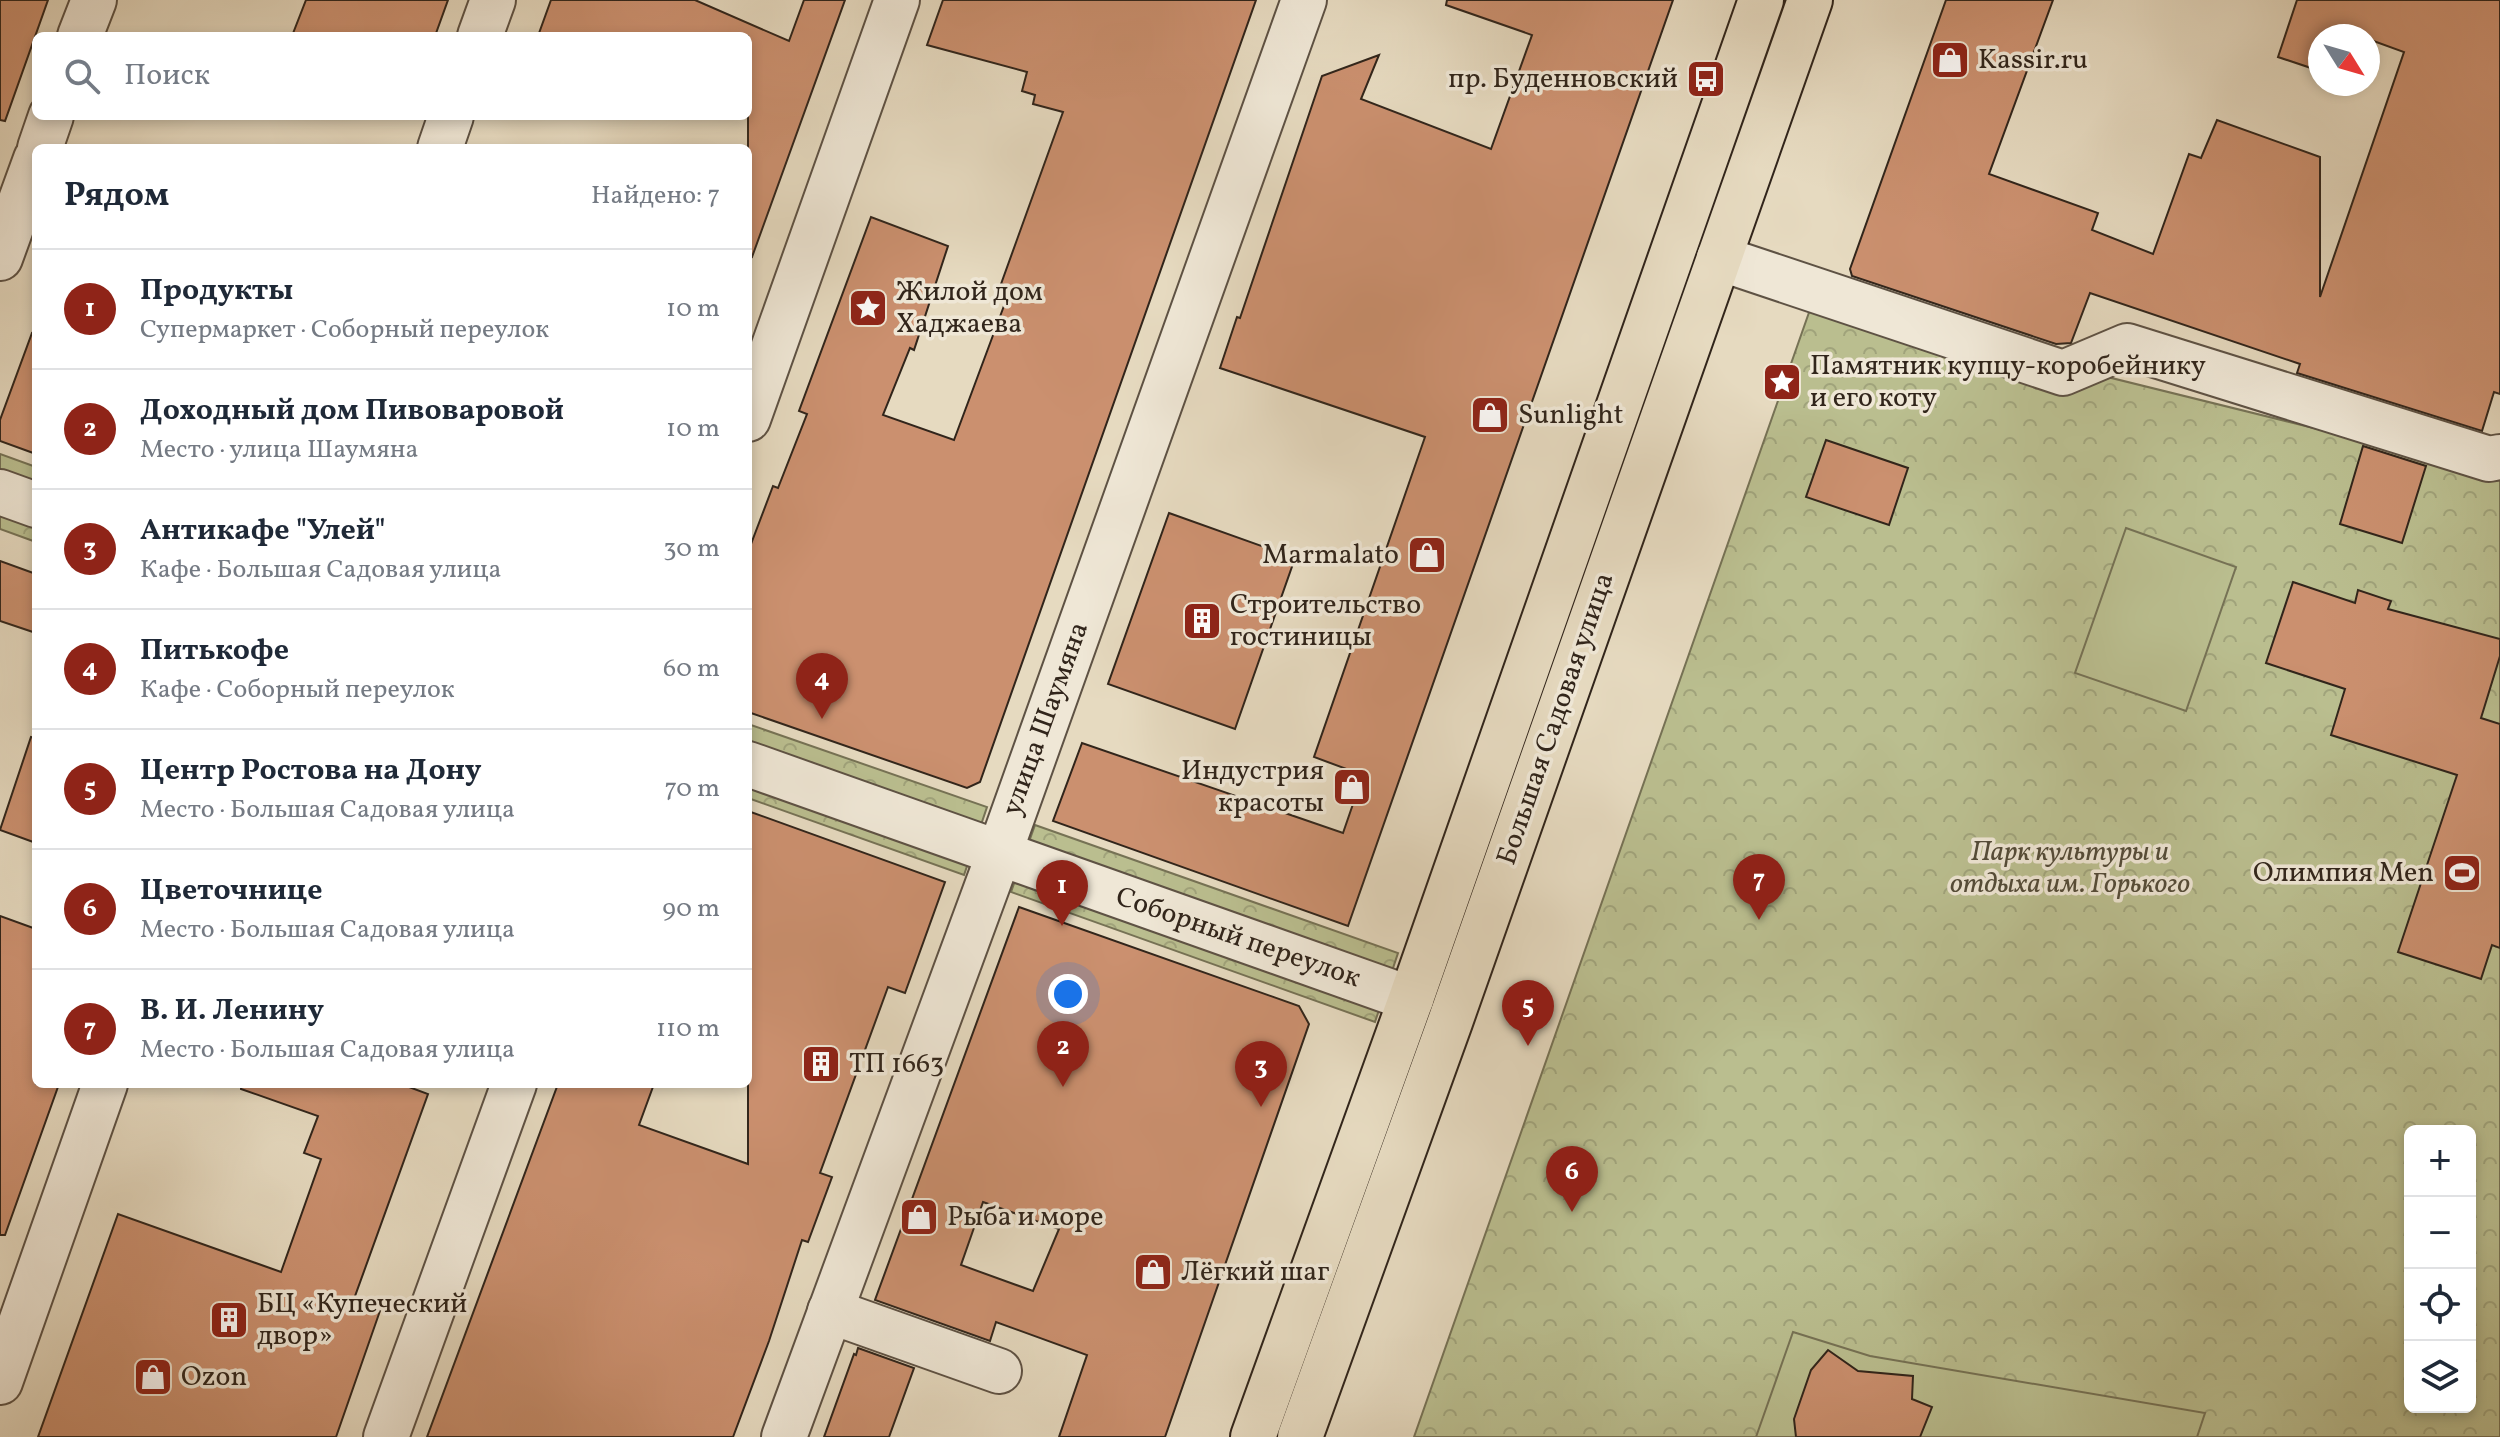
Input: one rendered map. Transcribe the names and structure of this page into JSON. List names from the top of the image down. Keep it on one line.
{"streets":{"main road":["Большая Садовая улица"],"street":["улица Шаумяна","Соборный переулок"]},"crossings":[["улица Шаумяна","Соборный переулок"],["Большая Садовая улица","Соборный переулок"]],"parks":["Парк культуры и отдыха им. Горького"],"places":{"shop":["Kassir.ru","Sunlight","Marmalato","Индустрия красоты","Рыба и море","Лёгкий шаг","Ozon"],"bus stop":["пр. Буденновский"],"place":["Жилой дом Хаджаева","Памятник купцу-коробейнику и его коту"],"building":["Строительство гостиницы","ТП 1663","БЦ «Купеческий двор»"],"sports":["Олимпия Men"]},"north":"bottom right","page":{"search":"Поиск","heading":["Рядом","Найдено: 7"],"list":[{"mark":"1","name":"Продукты","note":"Супермаркет · Соборный переулок","value":"10 m"},{"mark":"2","name":"Доходный дом Пивоваровой","note":"Место · улица Шаумяна","value":"10 m"},{"mark":"3","name":"Антикафе \"Улей\"","note":"Кафе · Большая Садовая улица","value":"30 m"},{"mark":"4","name":"Питькофе","note":"Кафе · Соборный переулок","value":"60 m"},{"mark":"5","name":"Центр Ростова на Дону","note":"Место · Большая Садовая улица","value":"70 m"},{"mark":"6","name":"Цветочнице","note":"Место · Большая Садовая улица","value":"90 m"},{"mark":"7","name":"В. И. Ленину","note":"Место · Большая Садовая улица","value":"110 m"}],"pins":["4","7","1","5","2","3","6"],"map_buttons":["+","−"]}}
